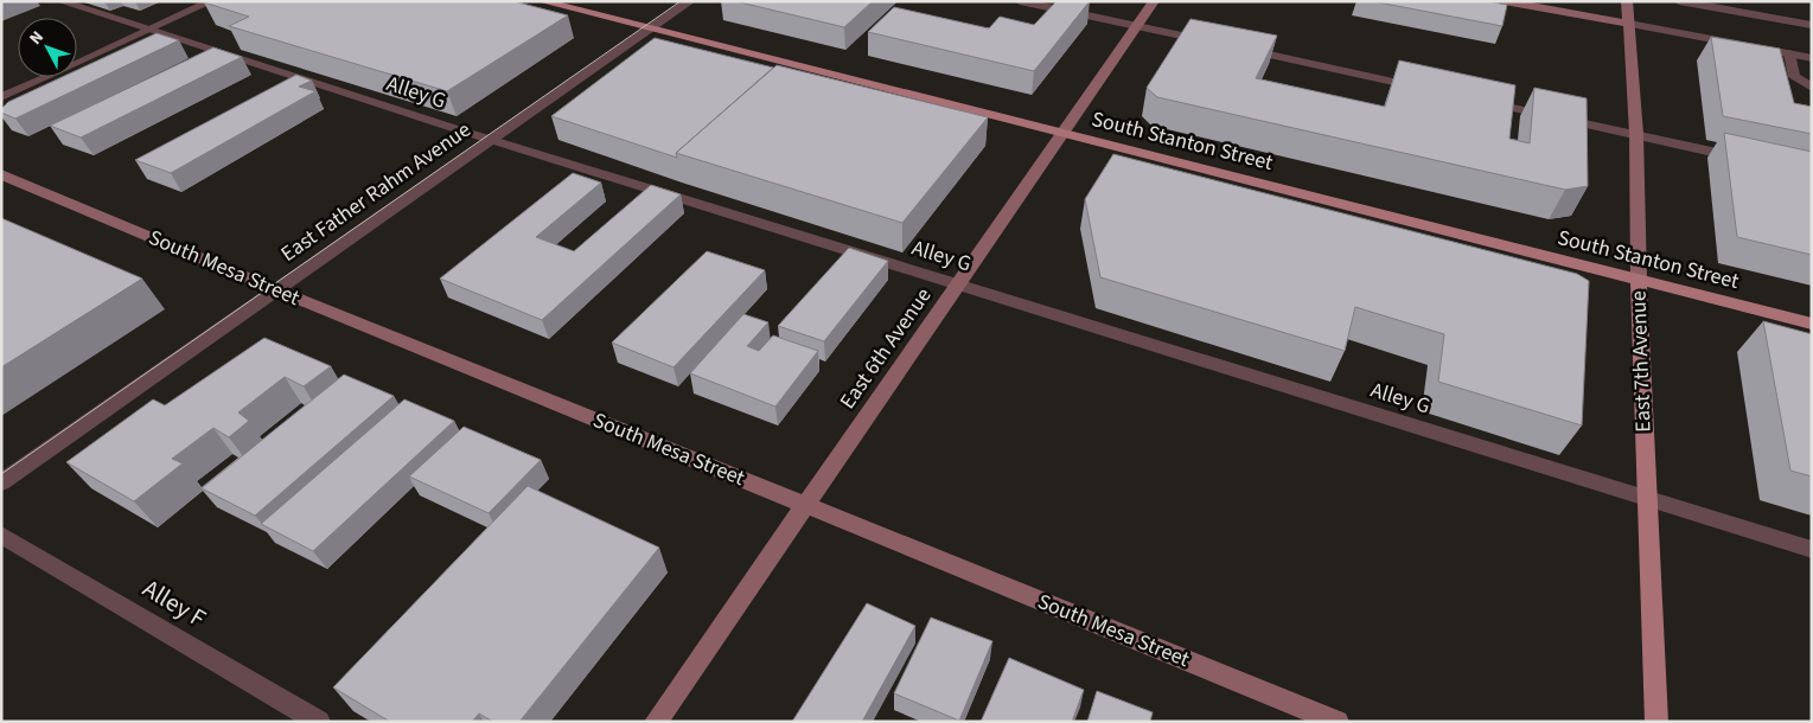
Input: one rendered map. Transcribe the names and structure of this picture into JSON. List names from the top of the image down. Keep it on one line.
{"streets":{"main road":["South Stanton Street","South Mesa Street","East 6th Avenue","East 7th Avenue"],"street":["Alley G","East Father Rahm Avenue","Alley F"]},"crossings":[["Alley G","East Father Rahm Avenue"],["Alley G","East 6th Avenue"],["Alley G","East 7th Avenue"],["South Stanton Street","East Father Rahm Avenue"],["South Stanton Street","East 6th Avenue"],["South Stanton Street","East 7th Avenue"],["East Father Rahm Avenue","South Mesa Street"],["South Mesa Street","East 6th Avenue"]],"north":"top left"}
